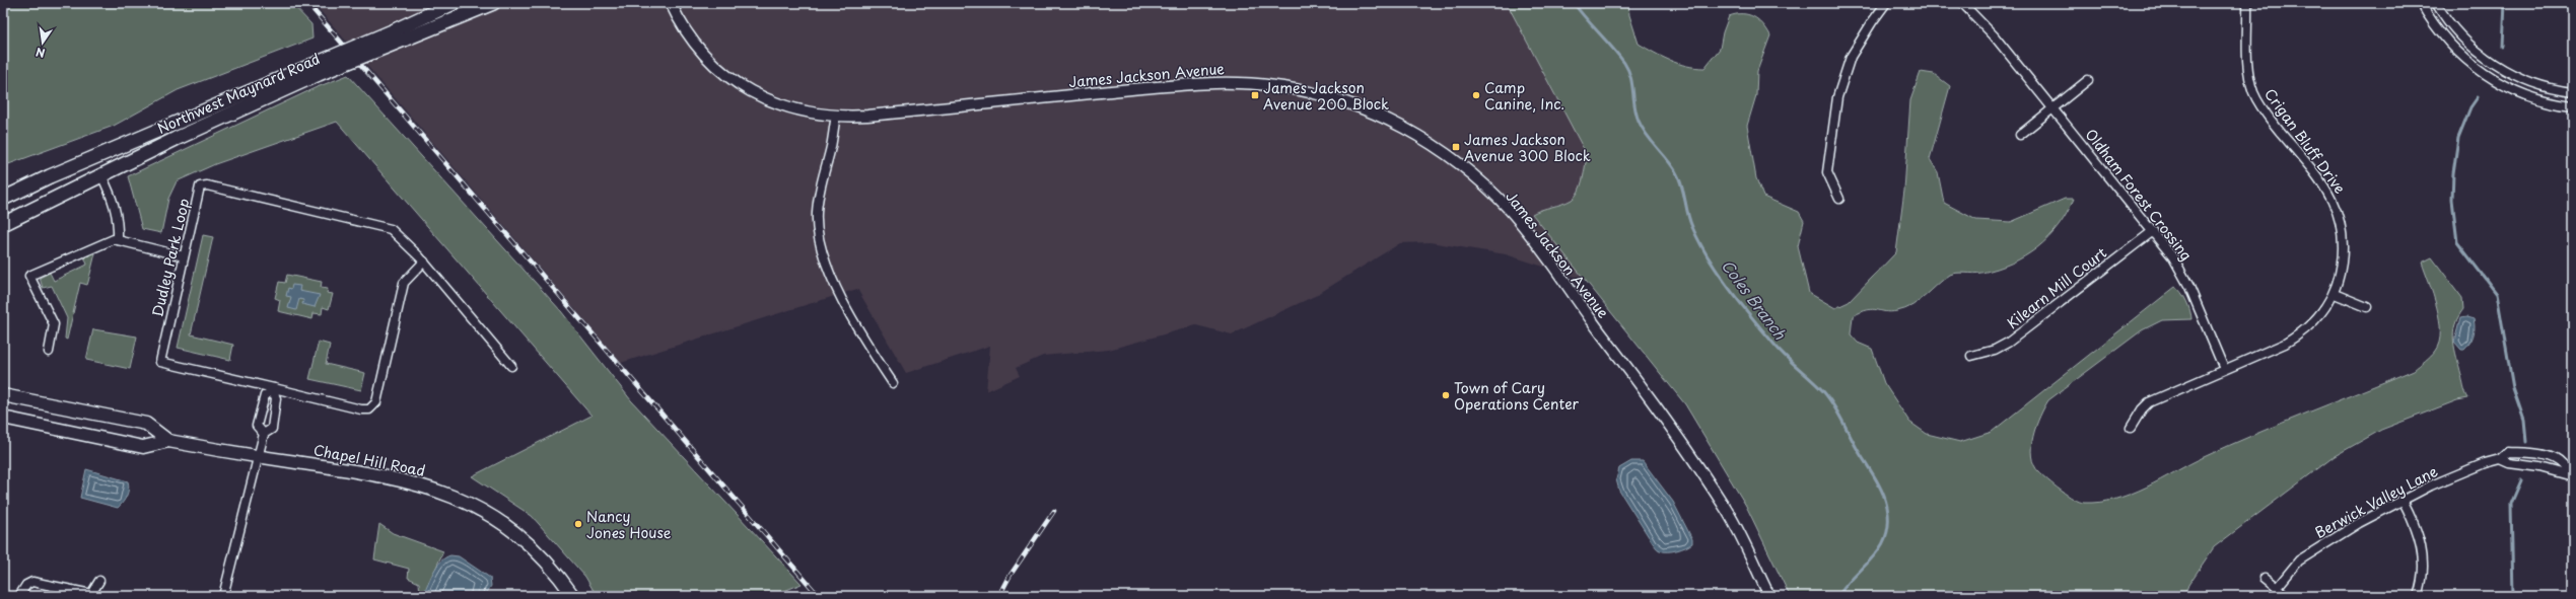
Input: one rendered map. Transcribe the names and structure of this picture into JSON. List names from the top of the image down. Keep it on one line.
{"streets":{"main road":["Northwest Maynard Road","Chapel Hill Road"],"street":["James Jackson Avenue","Crigan Bluff Drive","Oldham Forest Crossing","Dudley Park Loop","Kilearn Mill Court","Berwick Valley Lane"]},"crossings":[["Crigan Bluff Drive","Oldham Forest Crossing"],["Oldham Forest Crossing","Kilearn Mill Court"]],"water":["Coles Branch"],"places":{"transit":["James Jackson Avenue 200 Block","James Jackson Avenue 300 Block"],"other":["Camp Canine, Inc.","Town of Cary Operations Center","Nancy Jones House"]},"north":"bottom"}
